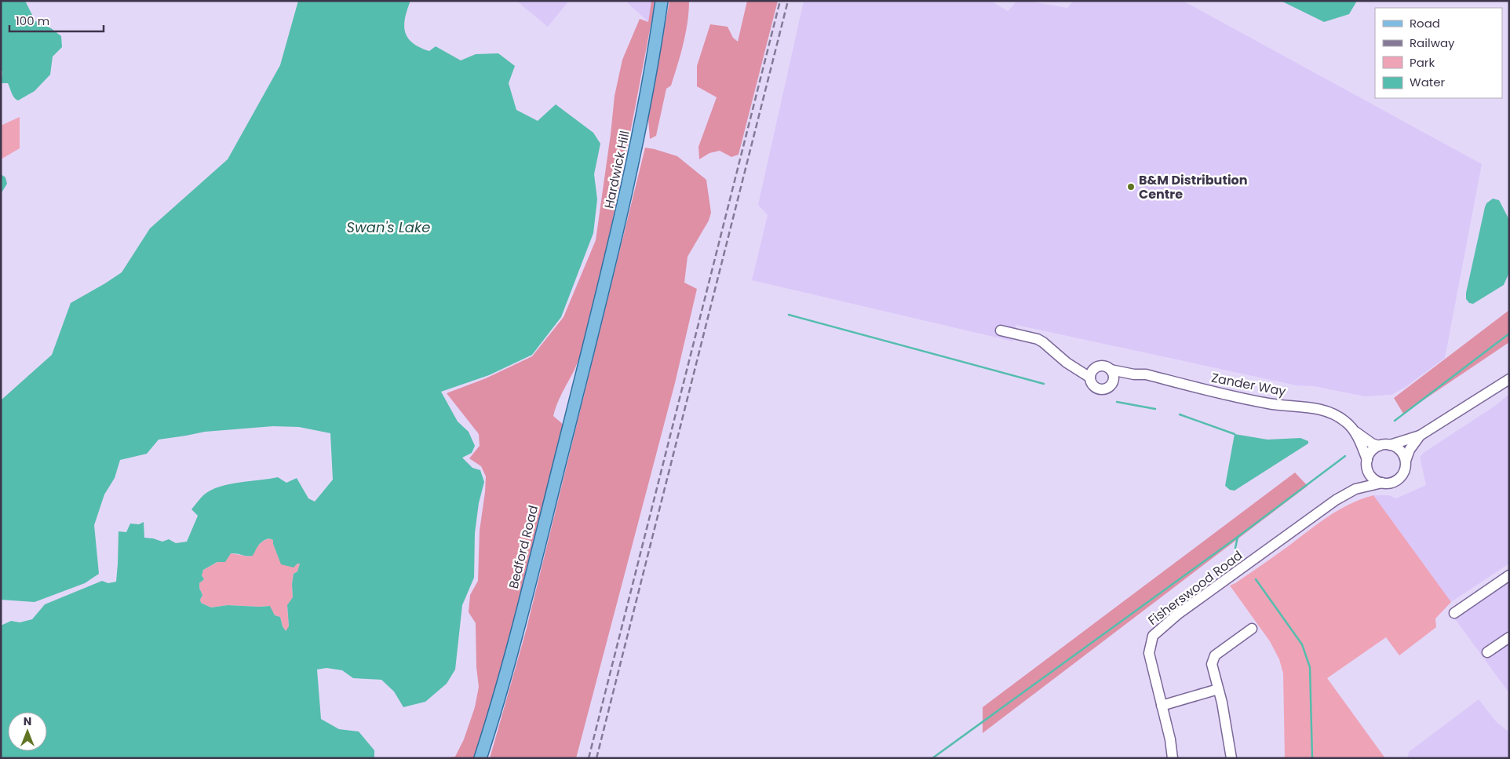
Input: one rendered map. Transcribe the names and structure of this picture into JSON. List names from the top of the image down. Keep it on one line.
{"streets":{"main road":["Hardwick Hill","Bedford Road"],"street":["Zander Way","Fisherswood Road"]},"crossings":[["Hardwick Hill","Bedford Road"]],"water":["Swan's Lake"],"places":["B&M Distribution Centre"],"legend":["Road","Railway","Park","Water"],"scale_bar":"100 m","north":"top"}
